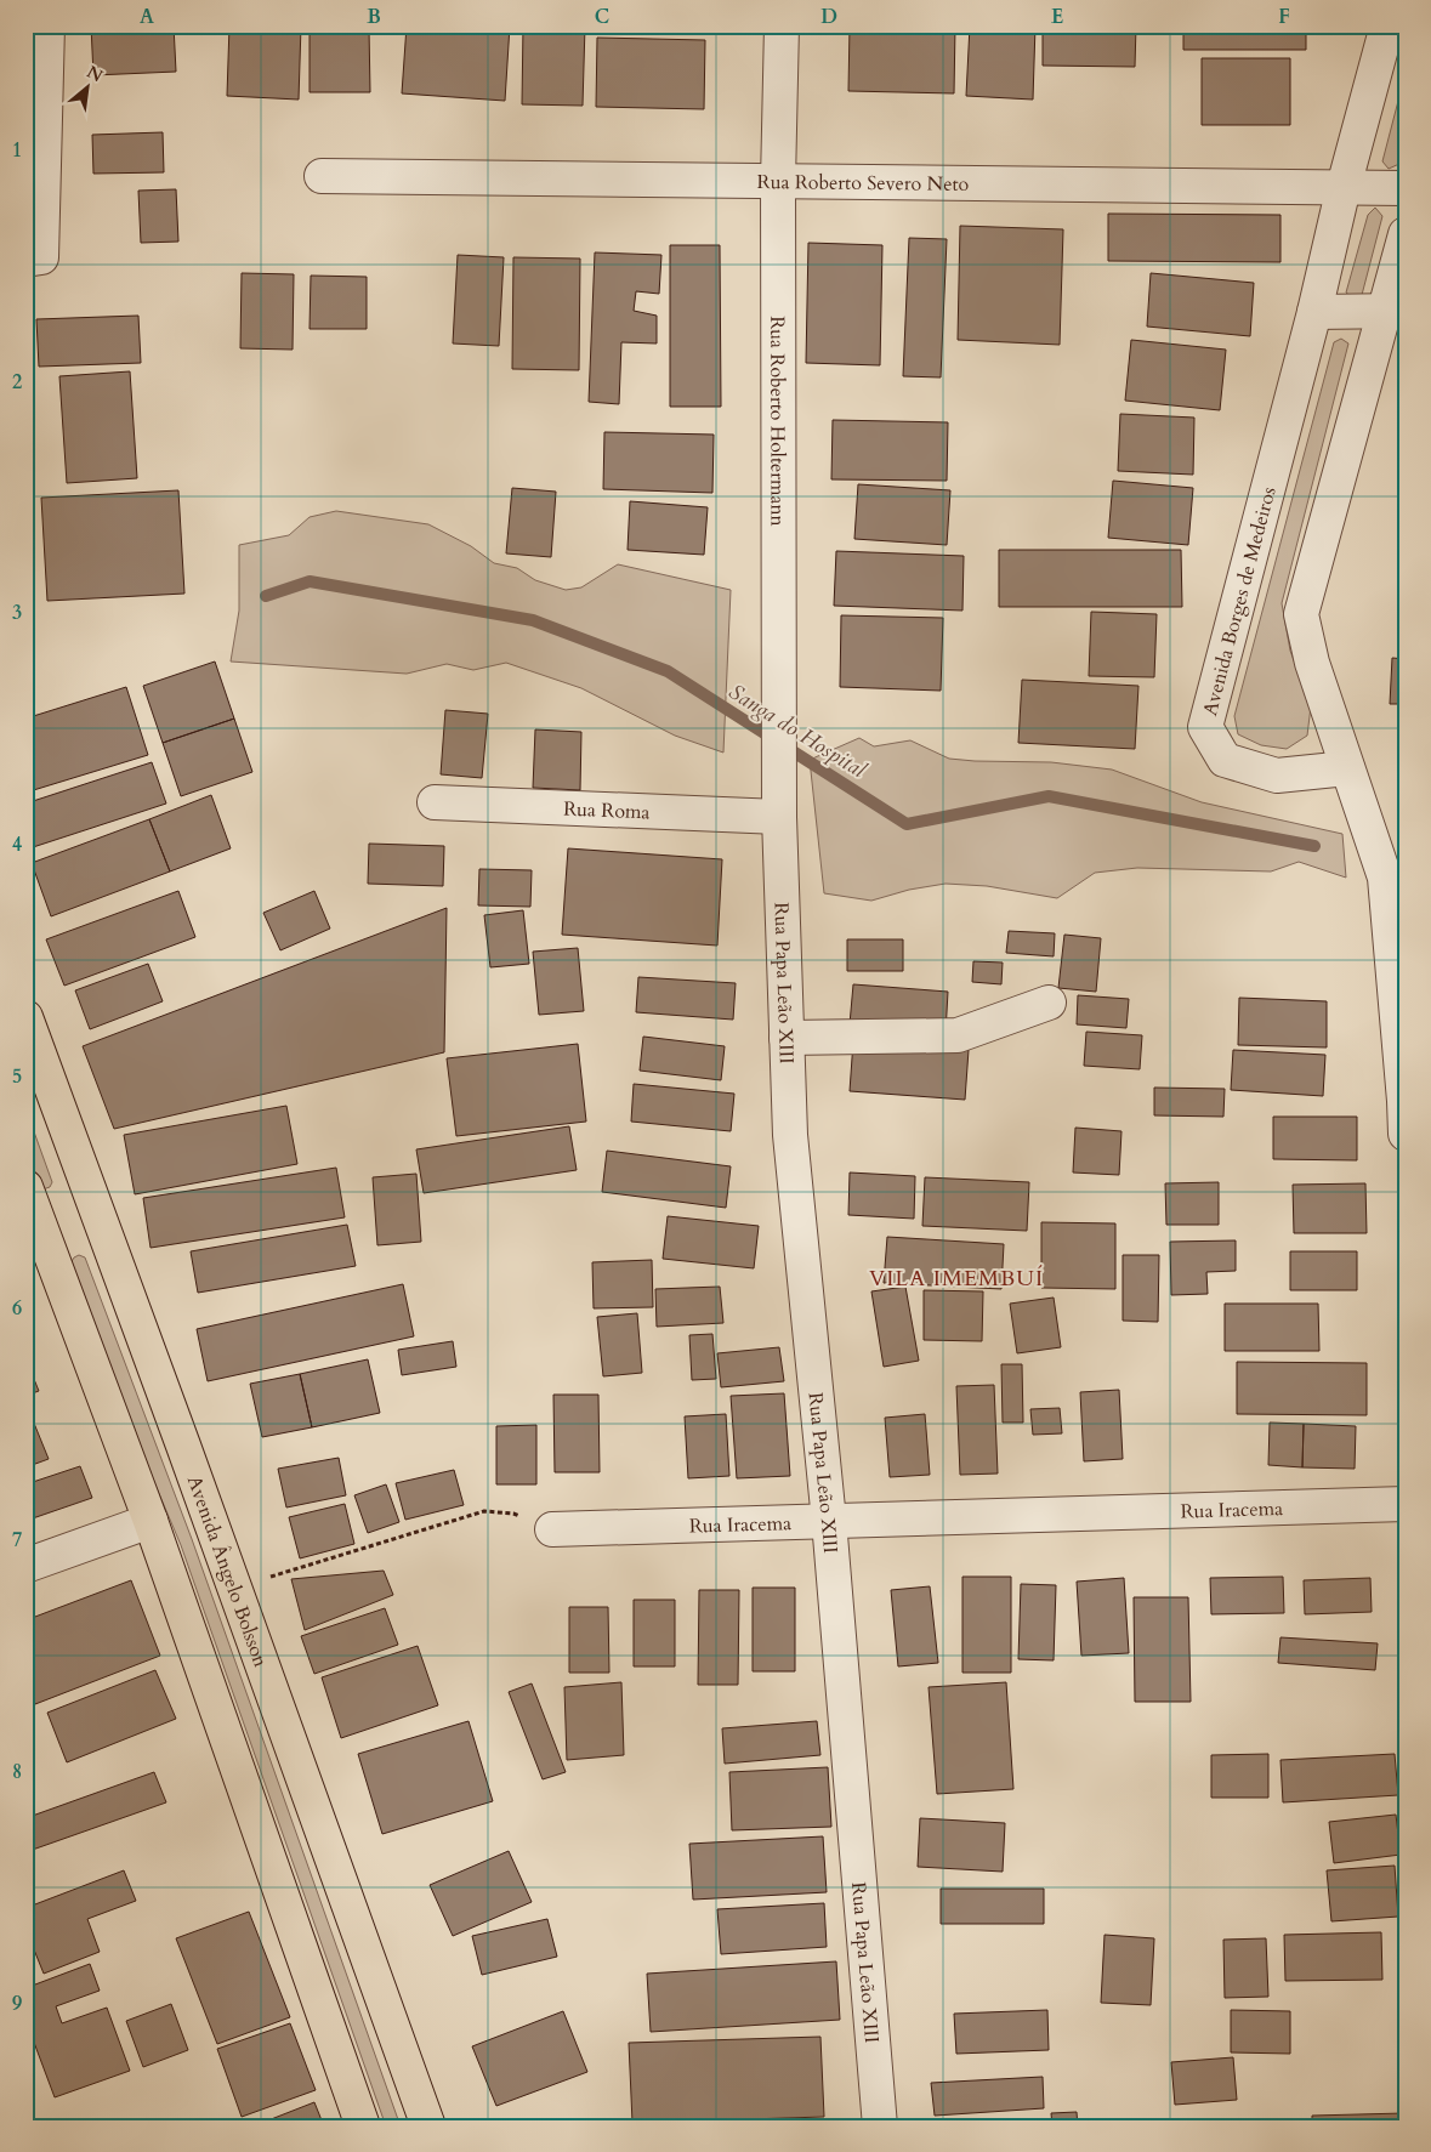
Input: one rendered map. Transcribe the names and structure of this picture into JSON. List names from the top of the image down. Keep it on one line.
{"streets":{"main road":["Avenida Ângelo Bolsson"],"street":["Rua Roberto Severo Neto","Rua Roberto Holtermann","Avenida Borges de Medeiros","Rua Roma","Rua Papa Leão XIII","Rua Iracema"]},"crossings":[["Rua Roberto Severo Neto","Rua Roberto Holtermann"],["Rua Roberto Severo Neto","Avenida Borges de Medeiros"],["Rua Roberto Holtermann","Rua Roma"],["Rua Roberto Holtermann","Rua Papa Leão XIII"],["Rua Roma","Rua Papa Leão XIII"],["Rua Papa Leão XIII","Rua Iracema"]],"districts":["VILA IMEMBUÍ"],"water":["Sanga do Hospital"],"north":"top right","grid":{"columns":["A","B","C","D","E","F"],"rows":["1","2","3","4","5","6","7","8","9"]}}
